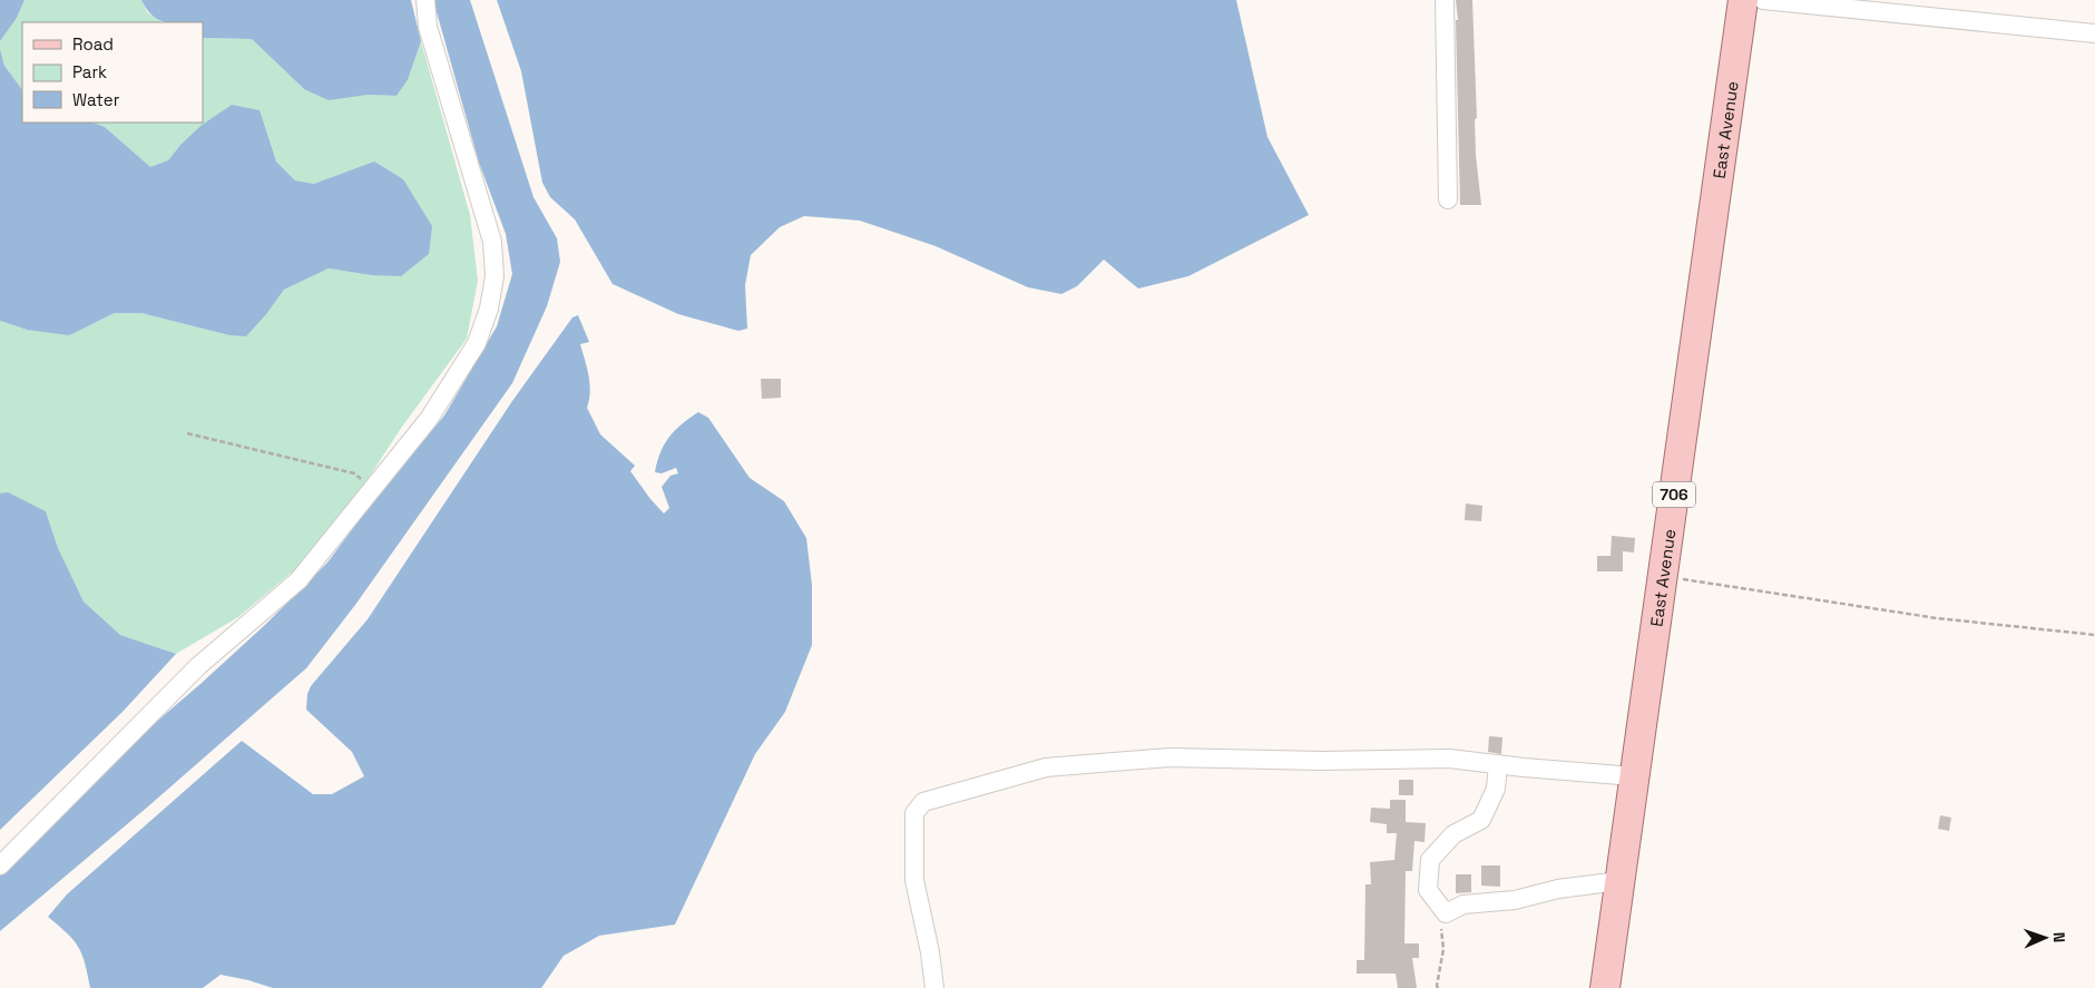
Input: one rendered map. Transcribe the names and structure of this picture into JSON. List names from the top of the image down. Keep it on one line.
{"streets":{"main road":["East Avenue","706"]},"legend":["Road","Park","Water"],"north":"right"}
